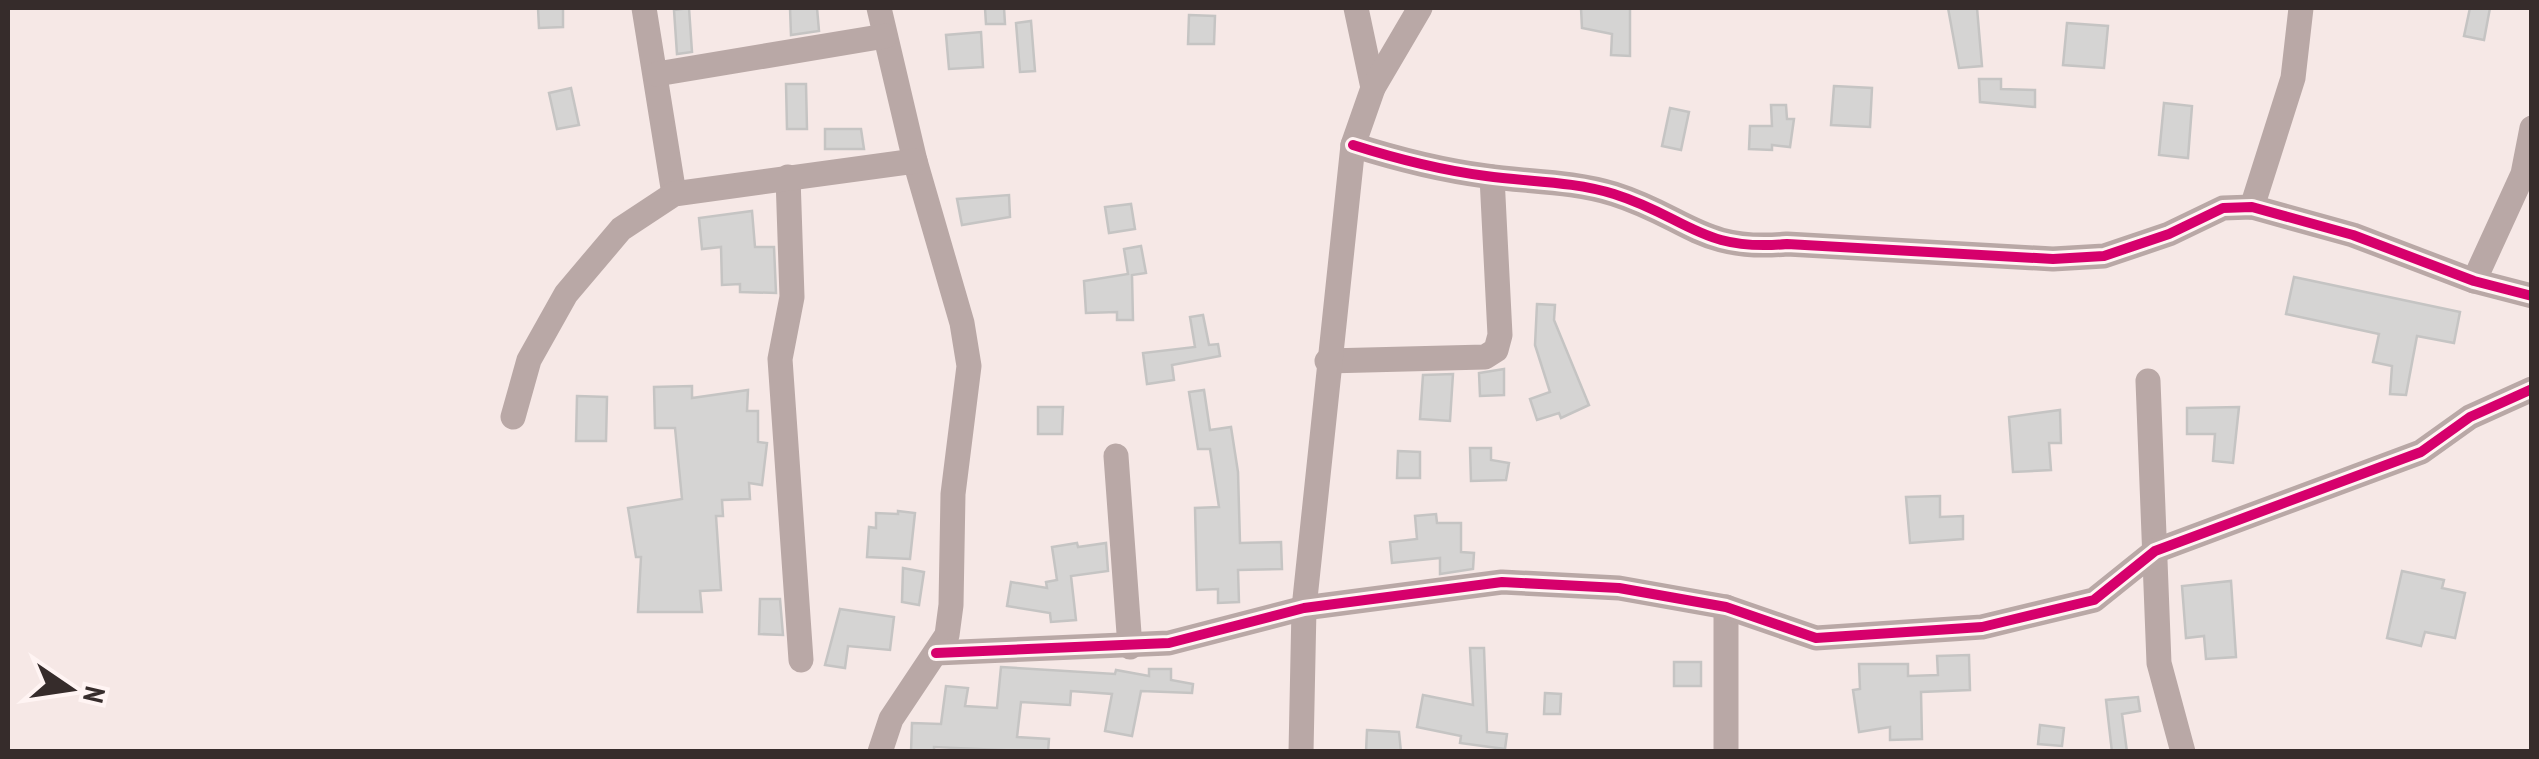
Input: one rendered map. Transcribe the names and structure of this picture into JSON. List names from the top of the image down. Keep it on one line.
{"north":"right"}
